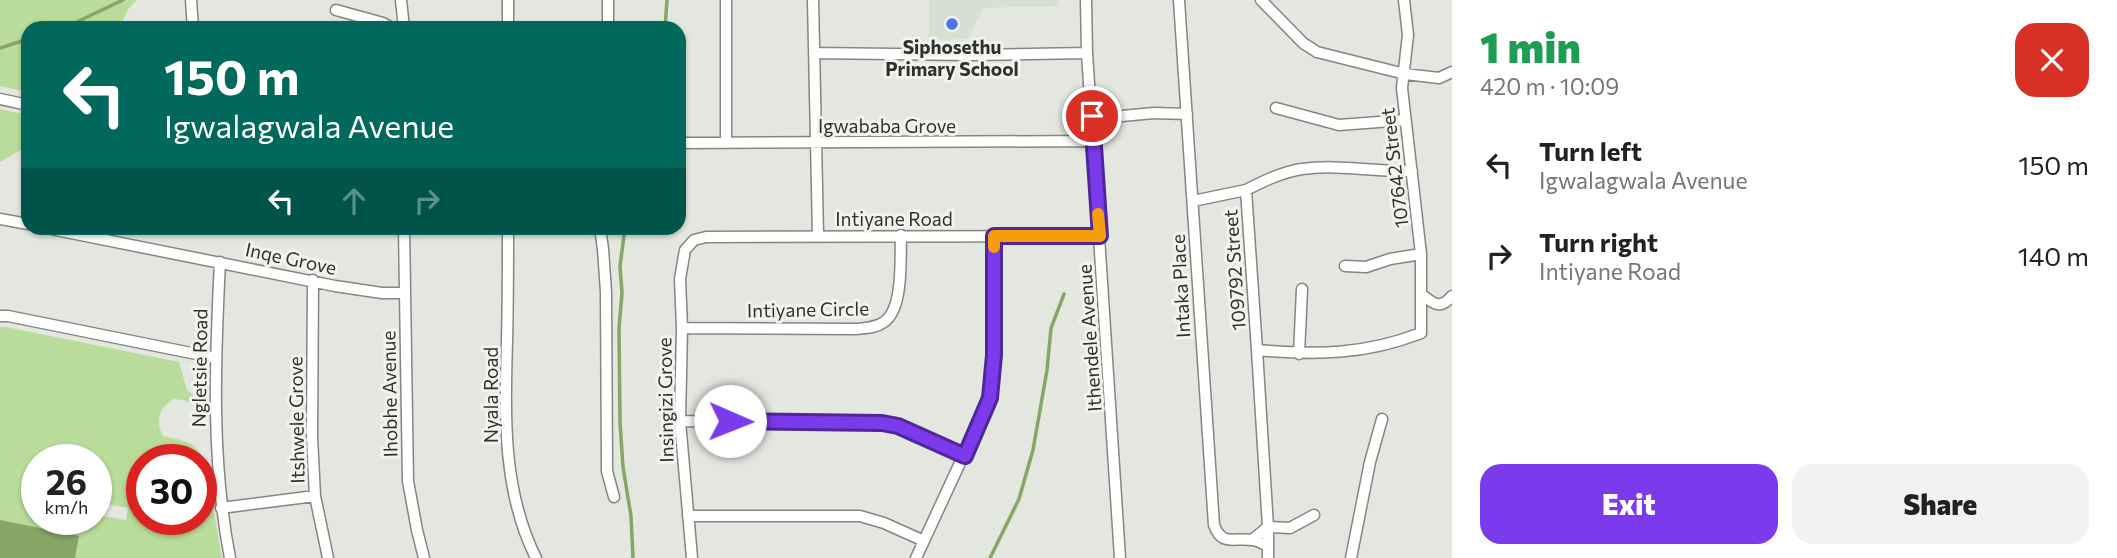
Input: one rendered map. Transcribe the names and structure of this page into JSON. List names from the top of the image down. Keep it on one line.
{"streets":{"street":["Igwababa Grove","107642 Street","Intiyane Road","Inqe Grove","109792 Street","Intaka Place","Intiyane Circle","Ithendele Avenue","Ngletsie Road","Ihobhe Avenue","Nyala Road","Insingizi Grove","Itshwele Grove"]},"crossings":[["Igwababa Grove","Ithendele Avenue"],["107642 Street","109792 Street"],["Intiyane Road","Intiyane Circle"],["Intiyane Road","Ithendele Avenue"],["Intiyane Road","Insingizi Grove"],["Inqe Grove","Ngletsie Road"],["Inqe Grove","Ihobhe Avenue"],["Inqe Grove","Itshwele Grove"],["Intiyane Circle","Insingizi Grove"]],"places":["Siphosethu Primary School"],"page":{"heading":["1 min","420 m · 10:09"],"turn":["150 m","Igwalagwala Avenue"],"list":[{"name":"Turn left","note":"Igwalagwala Avenue","value":"150 m"},{"name":"Turn right","note":"Intiyane Road","value":"140 m"}],"speed":"26 km/h","limit":"30","buttons":["Exit","Share"]}}
